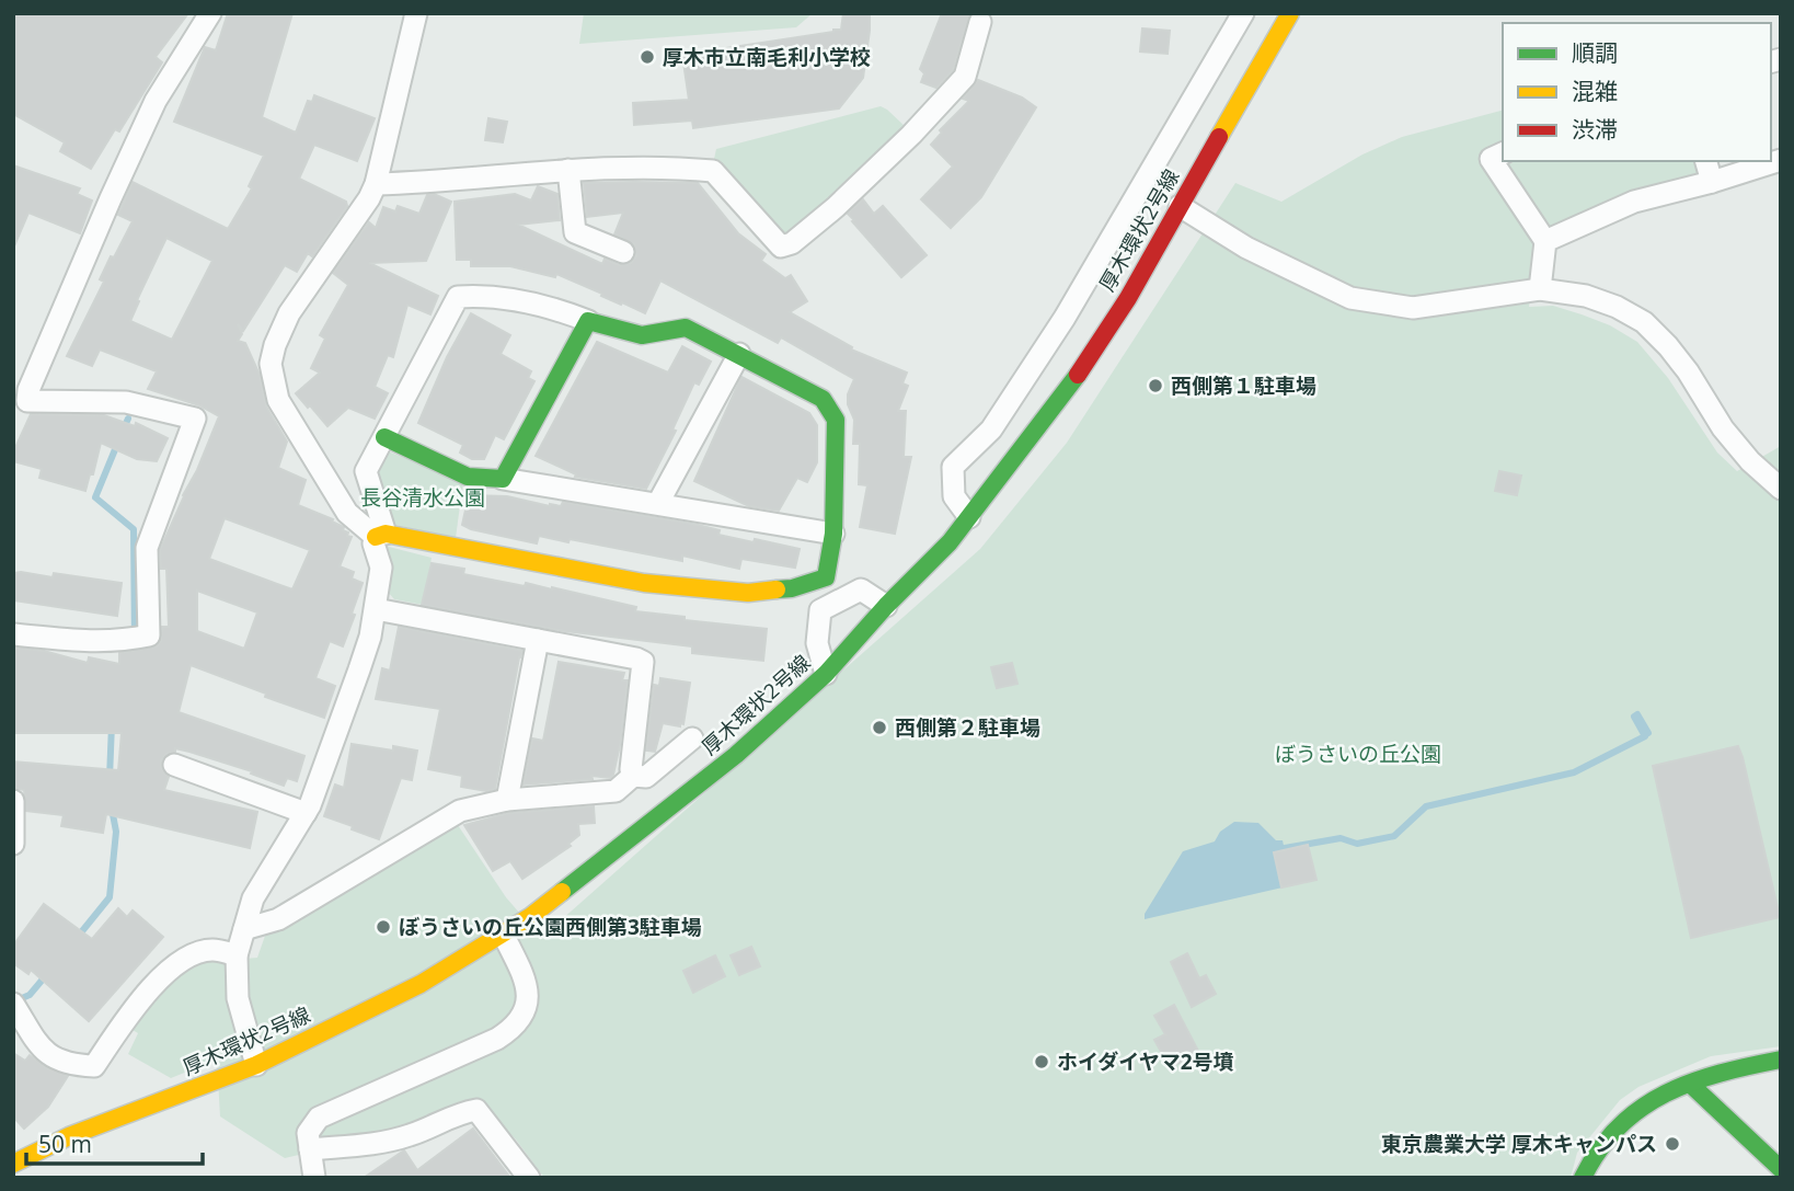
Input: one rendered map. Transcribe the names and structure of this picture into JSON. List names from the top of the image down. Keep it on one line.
{"streets":{"street":["厚木環状2号線"]},"parks":["長谷清水公園","ぼうさいの丘公園"],"places":["厚木市立南毛利小学校","西側第１駐車場","西側第２駐車場","ぼうさいの丘公園西側第3駐車場","ホイダイヤマ2号墳","東京農業大学 厚木キャンパス"],"legend":["順調","混雑","渋滞"],"scale_bar":"50 m"}
